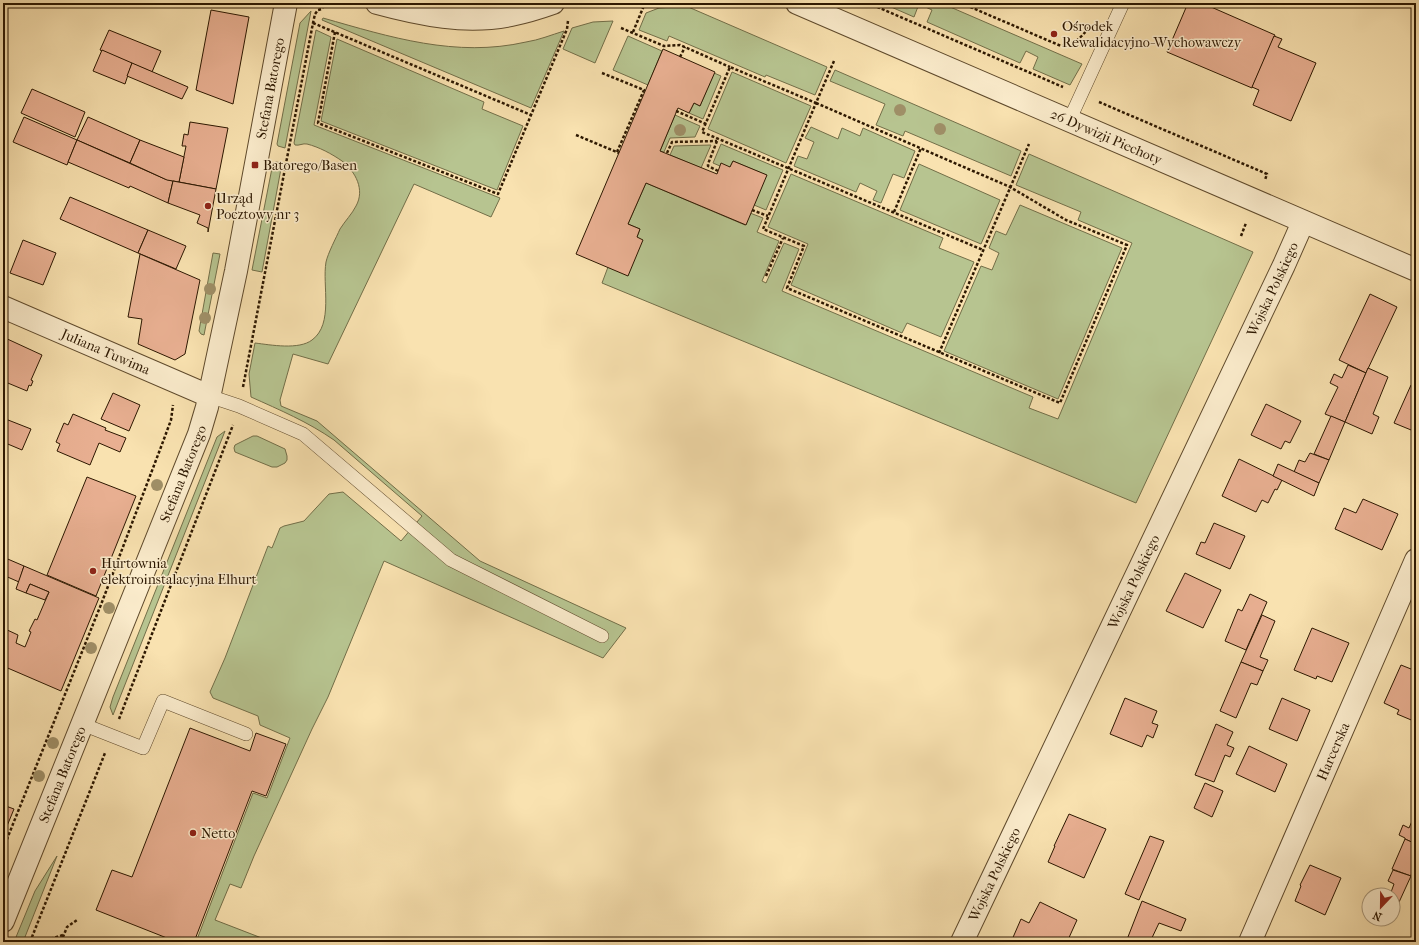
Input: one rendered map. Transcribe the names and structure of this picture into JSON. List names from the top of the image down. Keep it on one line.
{"streets":{"street":["Stefana Batorego","26 Dywizji Piechoty","Wojska Polskiego","Juliana Tuwima","Harcerska"]},"crossings":[["Stefana Batorego","Juliana Tuwima"],["26 Dywizji Piechoty","Wojska Polskiego"]],"places":{"other":["Ośrodek Rewalidacyjno-Wychowawczy","Urząd Pocztowy nr 3","Hurtownia elektroinstalacyjna Elhurt","Netto"],"transit":["Batorego/Basen"]},"north":"bottom"}
